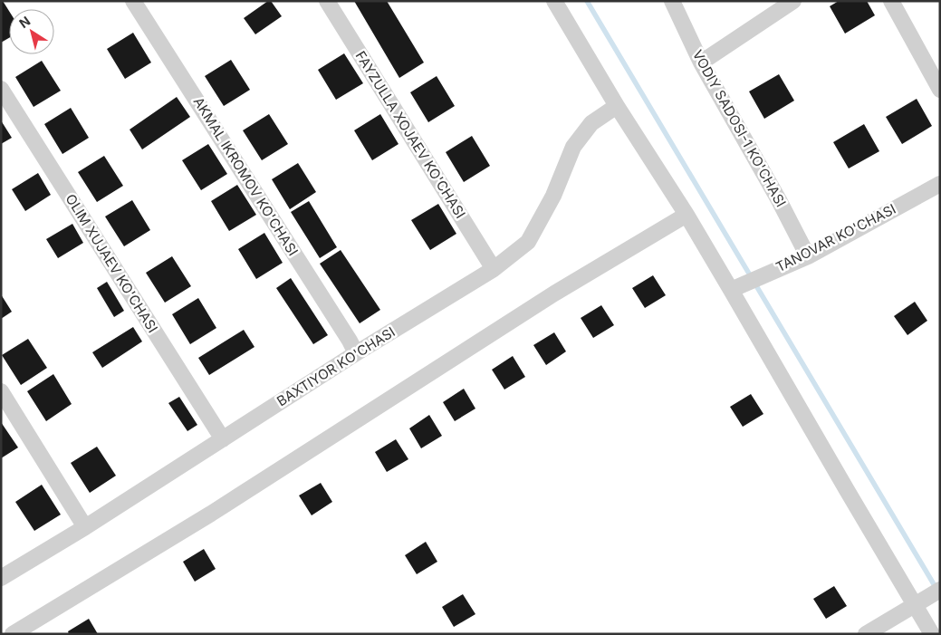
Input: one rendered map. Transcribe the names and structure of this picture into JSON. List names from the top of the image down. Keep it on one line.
{"streets":{"street":["VODIY SADOSI-1 KO'CHASI","FAYZULLA XOJAEV KO'CHASI","AKMAL IKROMOV KO'CHASI","TANOVAR KO'CHASI","OLIM XUJAEV KO'CHASI","BAXTIYOR KO'CHASI"]},"crossings":[["VODIY SADOSI-1 KO'CHASI","TANOVAR KO'CHASI"],["FAYZULLA XOJAEV KO'CHASI","BAXTIYOR KO'CHASI"],["AKMAL IKROMOV KO'CHASI","BAXTIYOR KO'CHASI"],["OLIM XUJAEV KO'CHASI","BAXTIYOR KO'CHASI"]],"north":"top left"}
